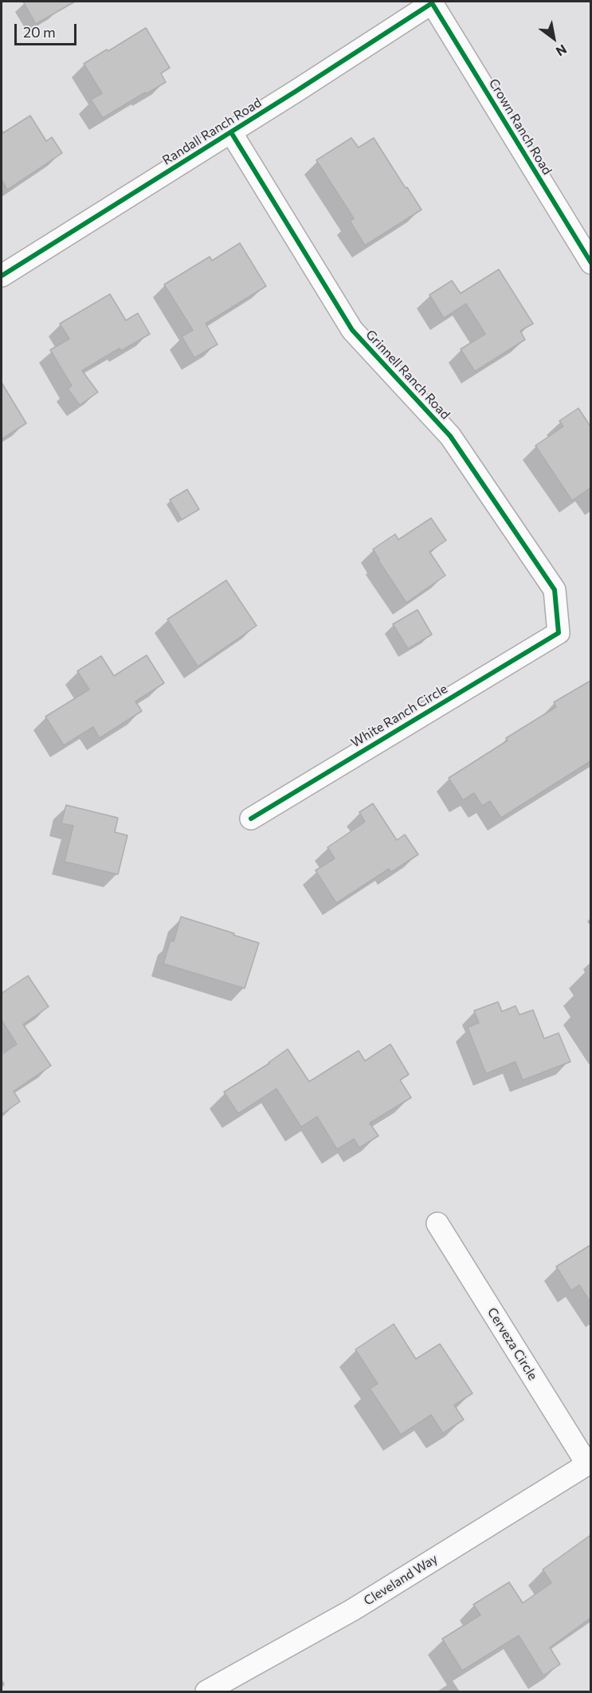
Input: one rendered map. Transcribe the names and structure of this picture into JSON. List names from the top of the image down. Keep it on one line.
{"streets":{"street":["Crown Ranch Road","Randall Ranch Road","Grinnell Ranch Road","White Ranch Circle","Cerveza Circle","Cleveland Way"]},"crossings":[["Crown Ranch Road","Randall Ranch Road"],["Randall Ranch Road","Grinnell Ranch Road"],["Grinnell Ranch Road","White Ranch Circle"],["Cerveza Circle","Cleveland Way"]],"scale_bar":"20 m","north":"bottom right"}
